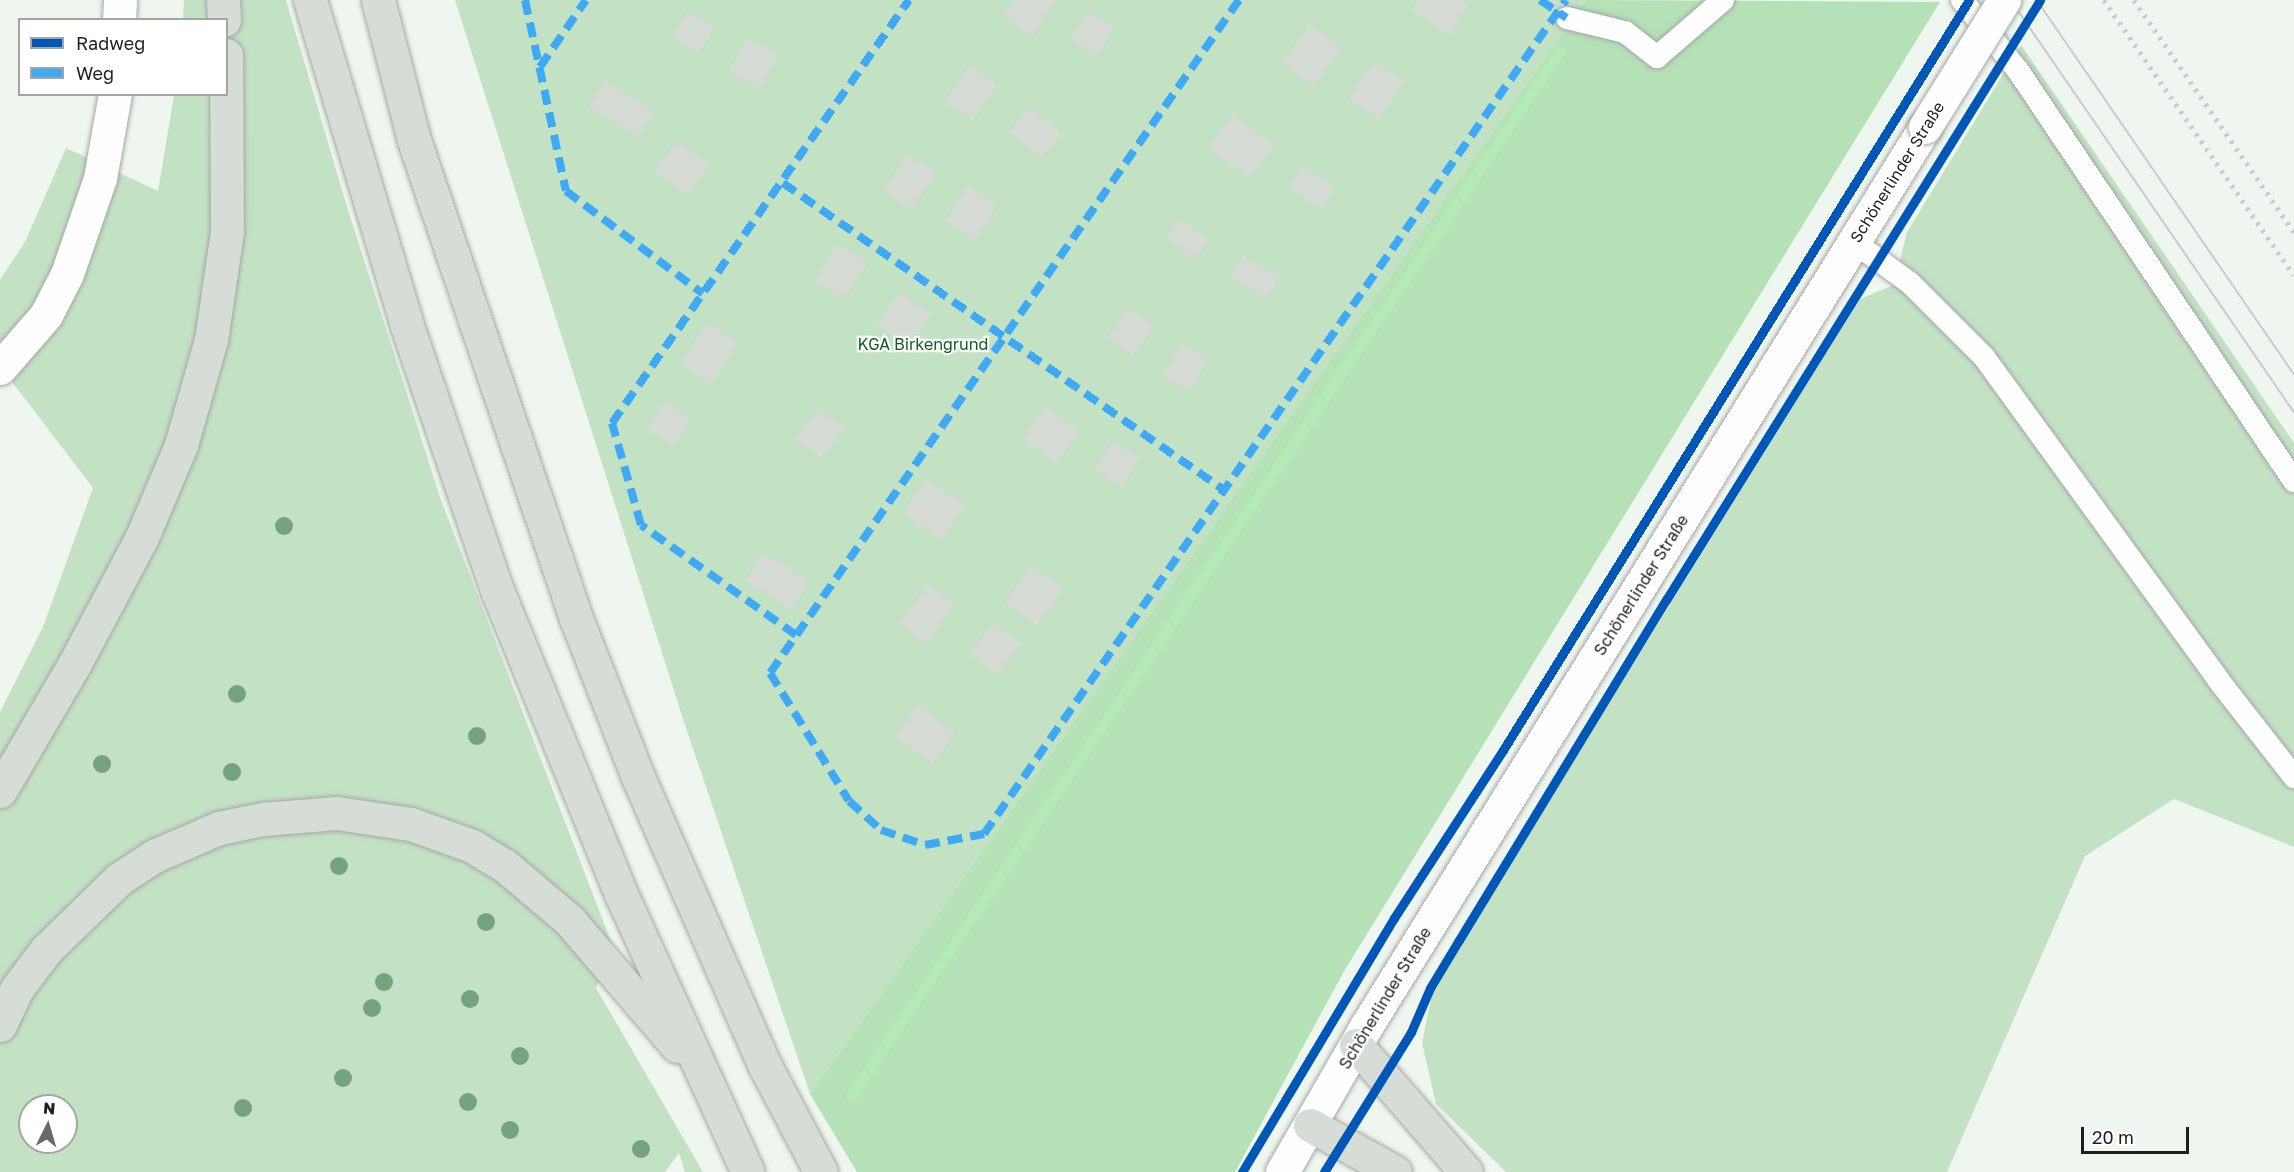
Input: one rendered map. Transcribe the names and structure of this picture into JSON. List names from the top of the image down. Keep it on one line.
{"streets":{"main road":["Schönerlinder Straße"]},"parks":["KGA Birkengrund"],"legend":["Radweg","Weg"],"scale_bar":"20 m","north":"top"}
